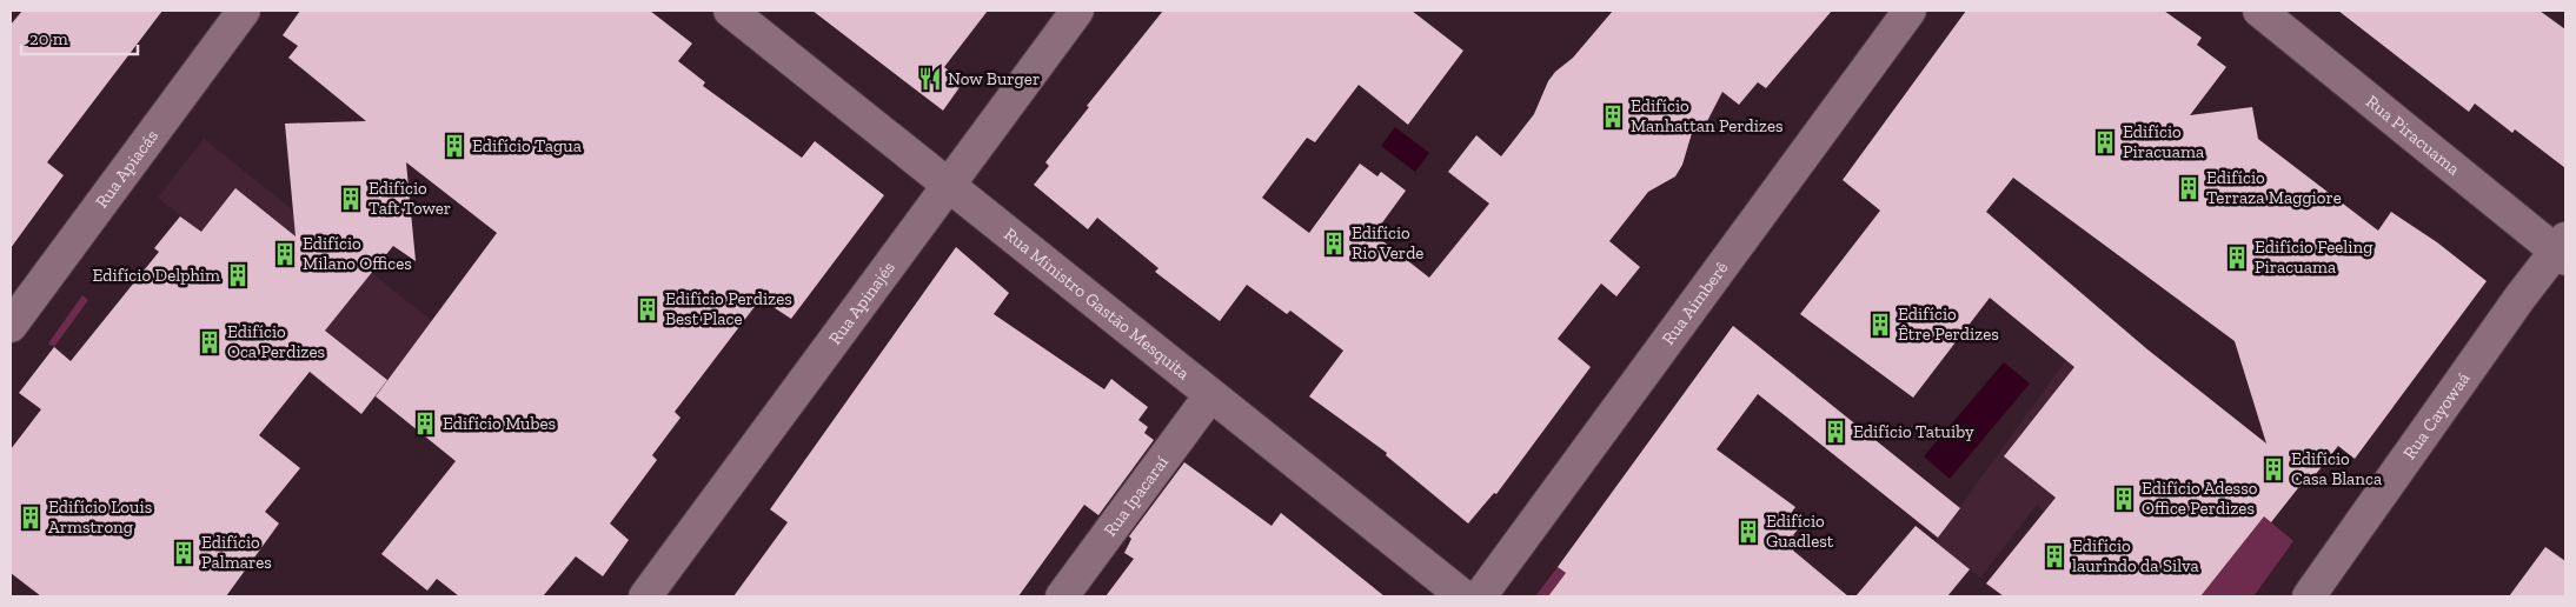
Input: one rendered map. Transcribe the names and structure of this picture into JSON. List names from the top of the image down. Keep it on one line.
{"streets":{"street":["Rua Piracuama","Rua Apiacás","Rua Apinajés","Rua Ministro Gastão Mesquita","Rua Aimberê","Rua Cayowaá","Rua Ipacaraí"]},"crossings":[["Rua Piracuama","Rua Cayowaá"],["Rua Apinajés","Rua Ministro Gastão Mesquita"],["Rua Ministro Gastão Mesquita","Rua Ipacaraí"]],"places":{"restaurant":["Now Burger"],"building":["Edifício Manhattan Perdizes","Edifício Piracuama","Edifício Tagua","Edifício Terraza Maggiore","Edifício Taft Tower","Edifício Rio Verde","Edifício Milano Offices","Edifício Feeling Piracuama","Edifício Delphim","Edifício Perdizes Best Place","Edifício Être Perdizes","Edifício Oca Perdizes","Edifício Mubes","Edifício Tatuiby","Edifício Casa Blanca","Edifício Adesso Office Perdizes","Edifício Louis Armstrong","Edifício Guadlest","Edifício Palmares","Edifício laurindo da Silva"]},"scale_bar":"20 m"}
